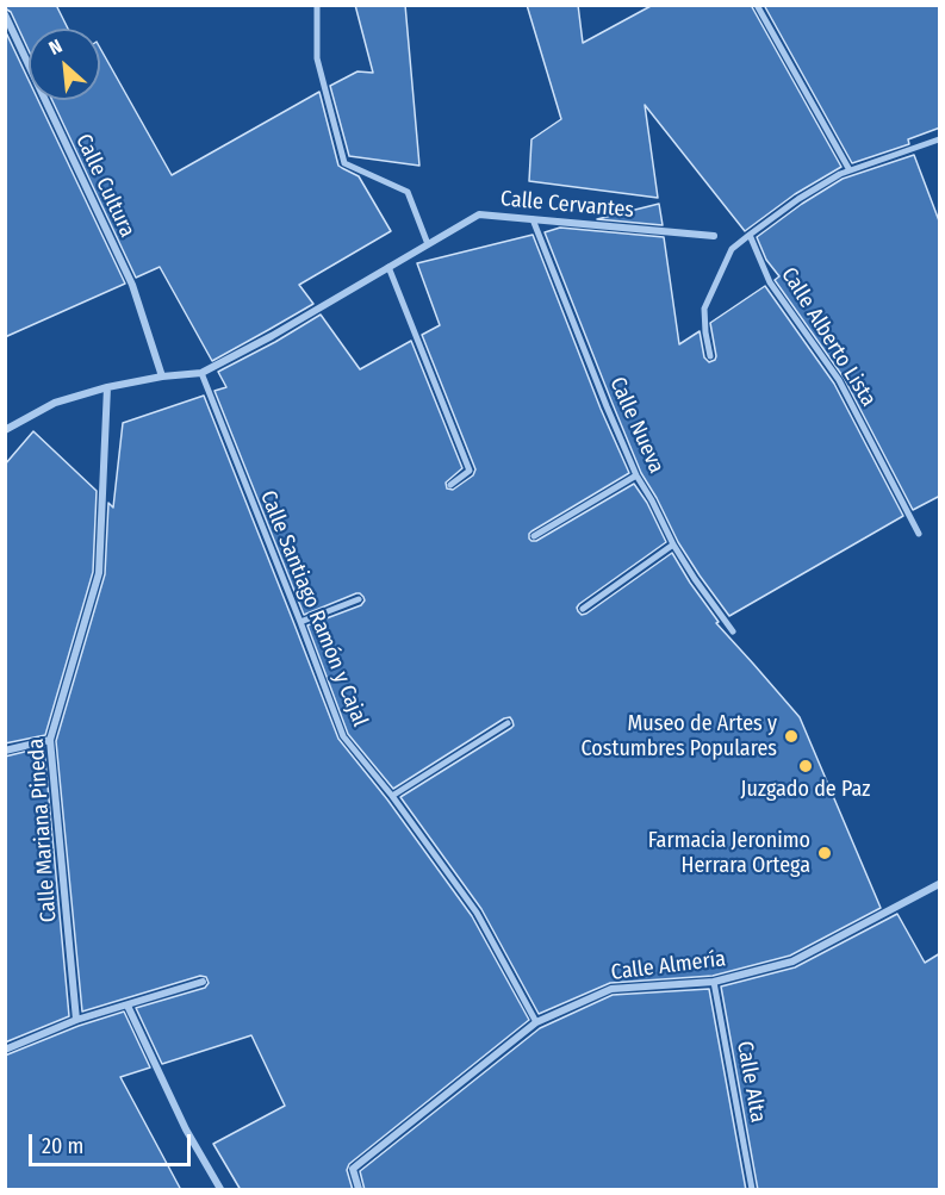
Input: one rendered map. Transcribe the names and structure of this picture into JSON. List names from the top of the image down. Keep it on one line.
{"streets":{"street":["Calle Cultura","Calle Cervantes","Calle Alberto Lista","Calle Nueva","Calle Santiago Ramón y Cajal","Calle Mariana Pineda","Calle Almería","Calle Alta"]},"crossings":[["Calle Cervantes","Calle Nueva"],["Calle Cervantes","Calle Santiago Ramón y Cajal"],["Calle Santiago Ramón y Cajal","Calle Almería"],["Calle Almería","Calle Alta"]],"places":["Museo de Artes y Costumbres Populares","Juzgado de Paz","Farmacia Jeronimo Herrara Ortega"],"scale_bar":"20 m","north":"top left"}
